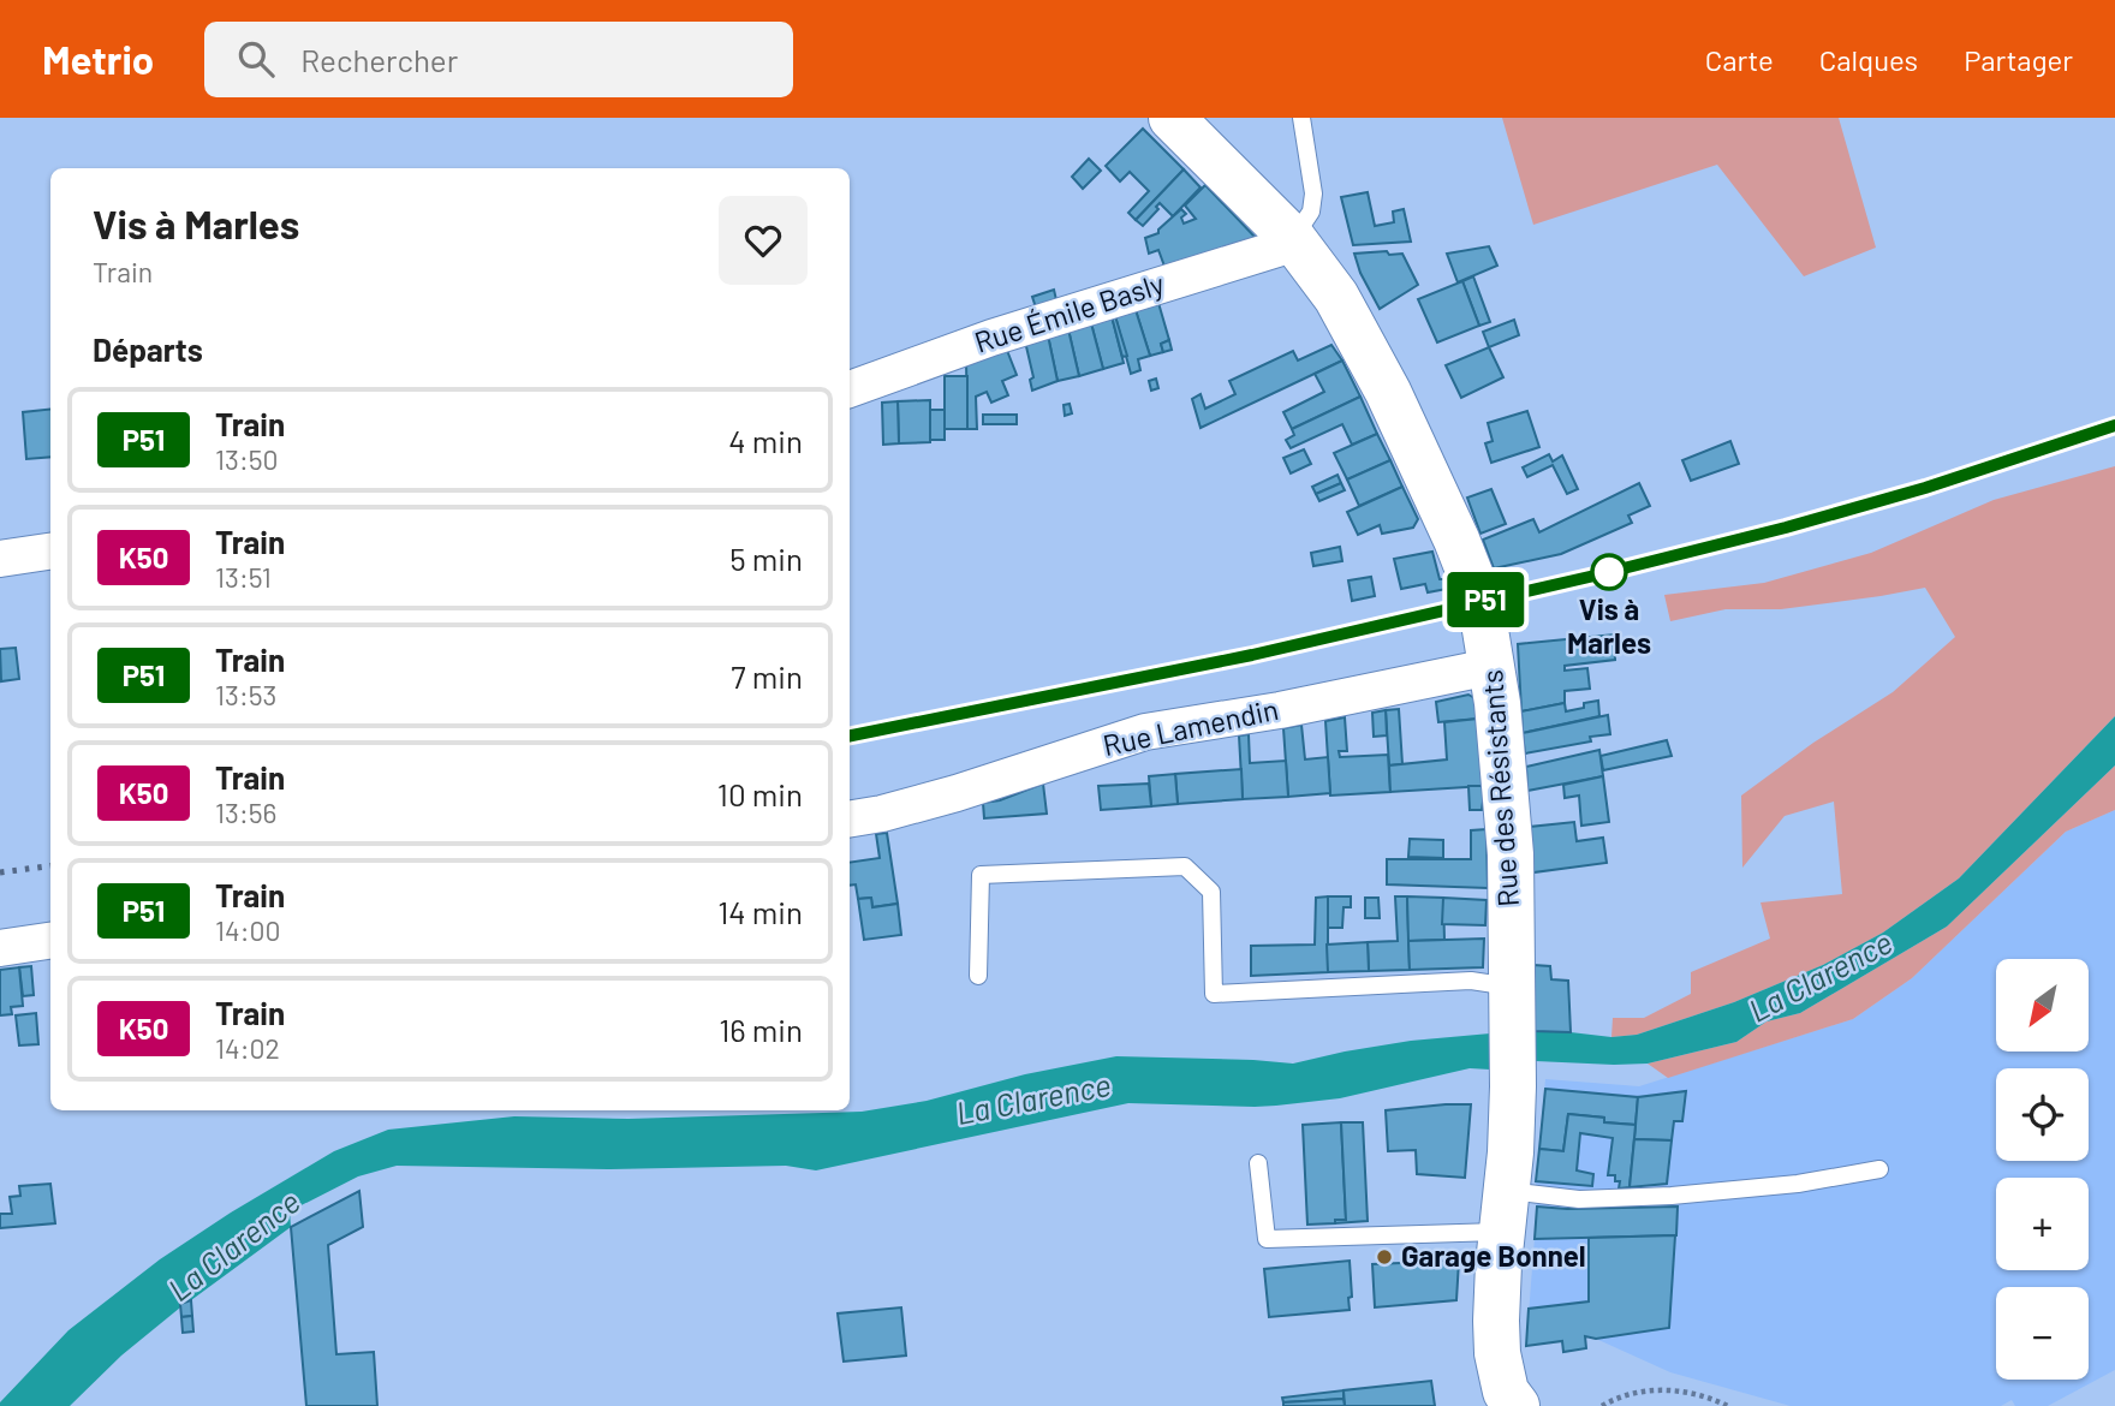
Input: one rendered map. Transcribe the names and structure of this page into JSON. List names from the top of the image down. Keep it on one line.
{"streets":{"main road":["Rue des Résistants"],"street":["Rue Émile Basly","Rue Lamendin"]},"crossings":[["Rue Émile Basly","Rue des Résistants"],["Rue Lamendin","Rue des Résistants"]],"water":["La Clarence"],"places":["Vis à Marles","Garage Bonnel"],"north":"bottom left","page":{"header":"Metrio","search":"Rechercher","nav":["Carte","Calques","Partager"],"on_map":"P51","heading":[["Vis à Marles","Train"],"Départs"],"list":[{"mark":"P51","name":"Train","note":"13:50","value":"4 min"},{"mark":"K50","name":"Train","note":"13:51","value":"5 min"},{"mark":"P51","name":"Train","note":"13:53","value":"7 min"},{"mark":"K50","name":"Train","note":"13:56","value":"10 min"},{"mark":"P51","name":"Train","note":"14:00","value":"14 min"},{"mark":"K50","name":"Train","note":"14:02","value":"16 min"}],"map_buttons":["+","−"]}}
